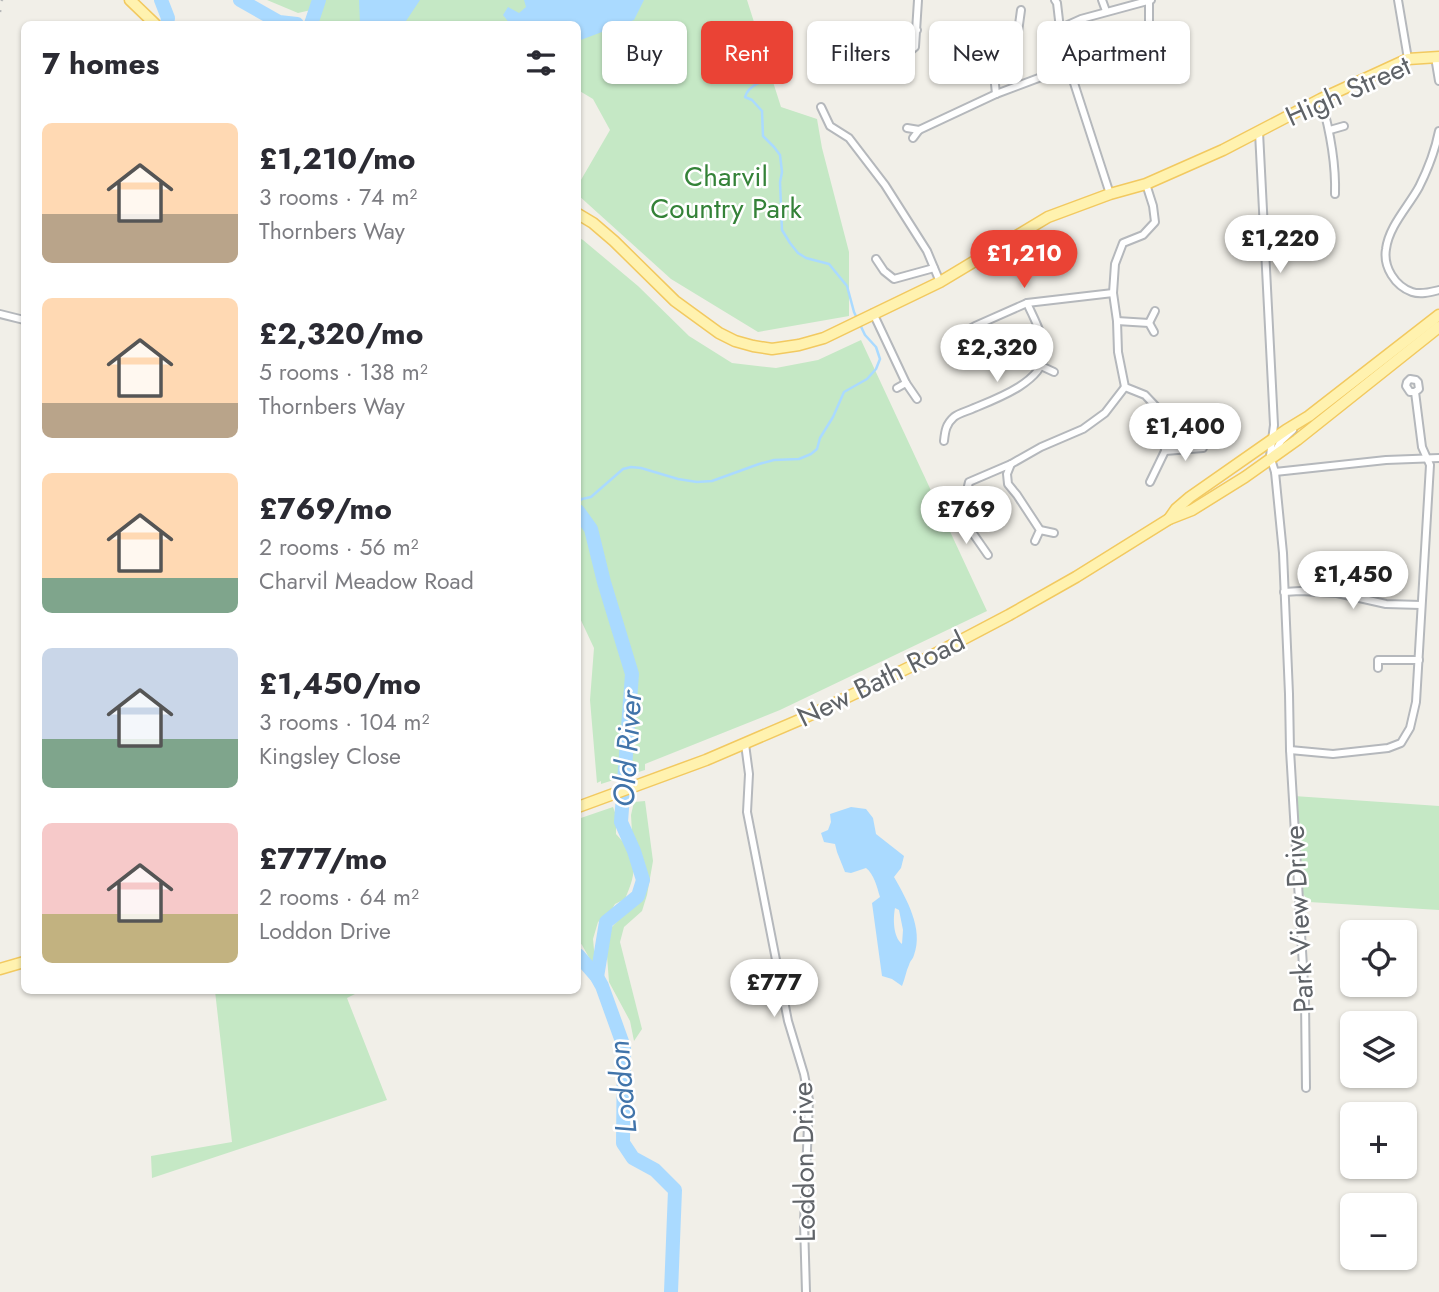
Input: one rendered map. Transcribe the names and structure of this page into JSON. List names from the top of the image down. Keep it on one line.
{"streets":{"main road":["High Street","New Bath Road"],"street":["Park View Drive","Loddon Drive"]},"crossings":[["High Street","Park View Drive"],["New Bath Road","Park View Drive"],["New Bath Road","Loddon Drive"]],"water":["Old River","Loddon"],"parks":["Charvil Country Park"],"page":{"chip":["Buy","Rent","Filters","New","Apartment"],"heading":"7 homes","list":[{"name":"£1,210/mo","note":"3 rooms · 74 m² · Thornbers Way"},{"name":"£2,320/mo","note":"5 rooms · 138 m² · Thornbers Way"},{"name":"£769/mo","note":"2 rooms · 56 m² · Charvil Meadow Road"},{"name":"£1,450/mo","note":"3 rooms · 104 m² · Kingsley Close"},{"name":"£777/mo","note":"2 rooms · 64 m² · Loddon Drive"}],"price":["£1,220","£1,210","£2,320","£1,400","£769","£1,450","£777"],"map_buttons":["+","−"]}}
